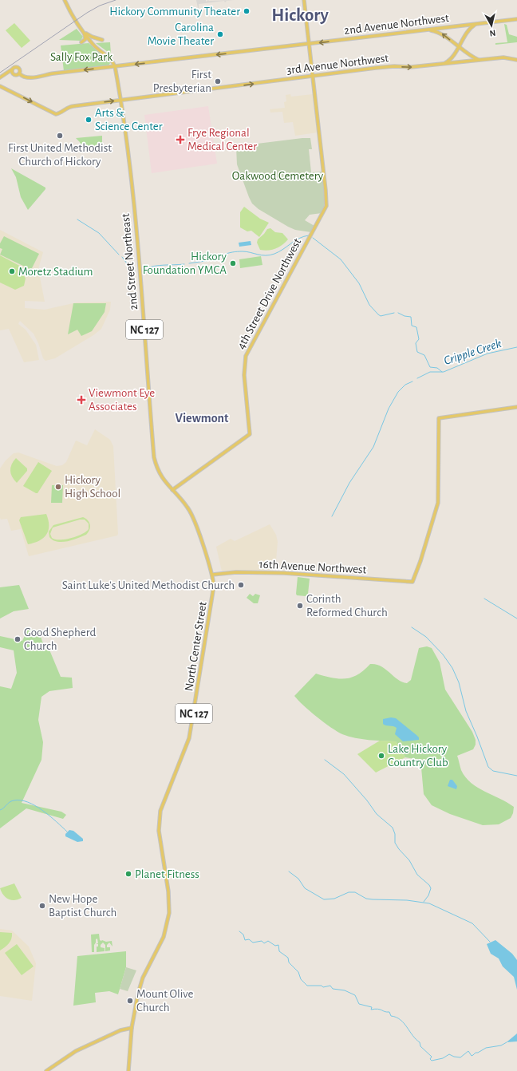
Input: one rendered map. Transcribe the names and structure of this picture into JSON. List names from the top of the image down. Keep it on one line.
{"streets":{"main road":["2nd Avenue Northwest","3rd Avenue Northwest","2nd Street Northeast","4th Street Drive Northwest","NC 127","16th Avenue Northwest","North Center Street"]},"crossings":[["2nd Avenue Northwest","2nd Street Northeast"],["3rd Avenue Northwest","2nd Street Northeast"],["3rd Avenue Northwest","4th Street Drive Northwest"],["2nd Street Northeast","4th Street Drive Northwest"],["2nd Street Northeast","16th Avenue Northwest"],["2nd Street Northeast","North Center Street"],["16th Avenue Northwest","North Center Street"]],"one_way":["2nd Avenue Northwest","3rd Avenue Northwest"],"districts":["Hickory","Viewmont"],"water":["Cripple Creek"],"parks":["Sally Fox Park","Oakwood Cemetery"],"places":{"other":["Hickory Community Theater","Carolina Movie Theater","First Presbyterian","Arts & Science Center","First United Methodist Church of Hickory","Hickory Foundation YMCA","Moretz Stadium","Hickory High School","Saint Luke's United Methodist Church","Corinth Reformed Church","Good Shepherd Church","Lake Hickory Country Club","Planet Fitness","New Hope Baptist Church","Mount Olive Church"],"health":["Frye Regional Medical Center","Viewmont Eye Associates"]},"north":"bottom"}
